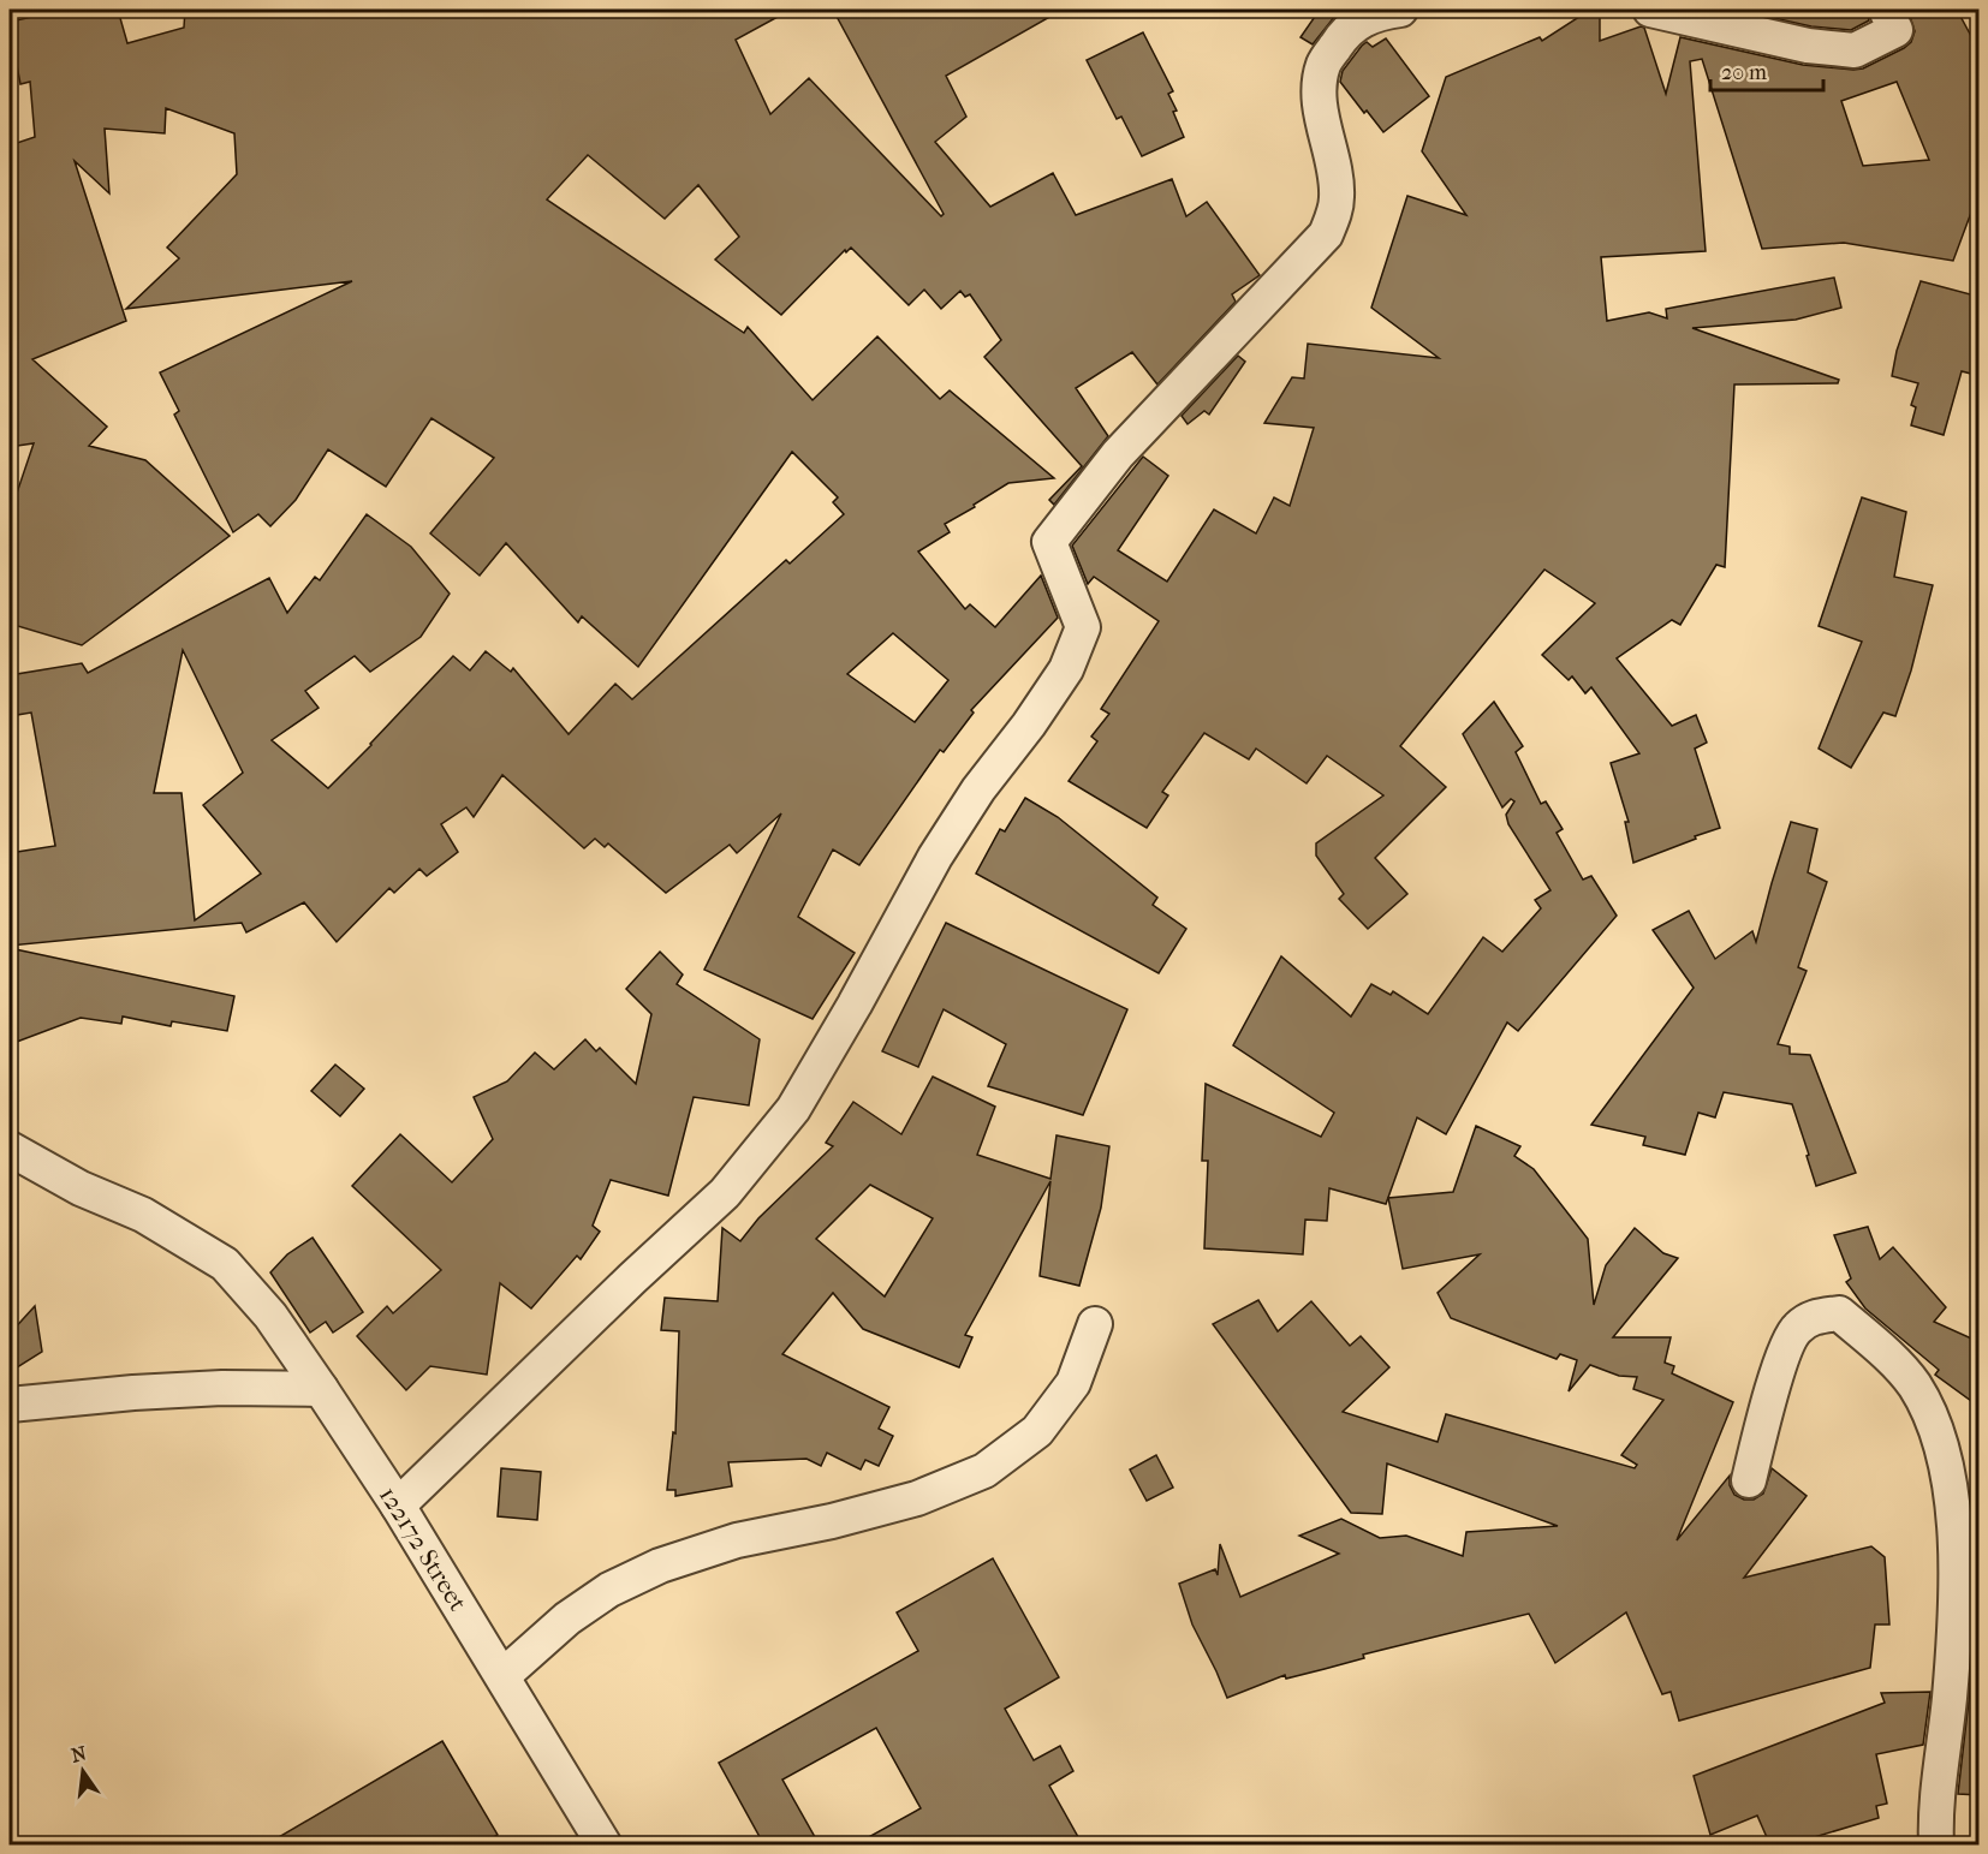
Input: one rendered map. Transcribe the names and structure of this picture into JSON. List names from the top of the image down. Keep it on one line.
{"streets":{"street":["122172 Street"]},"scale_bar":"20 m","north":"top"}
